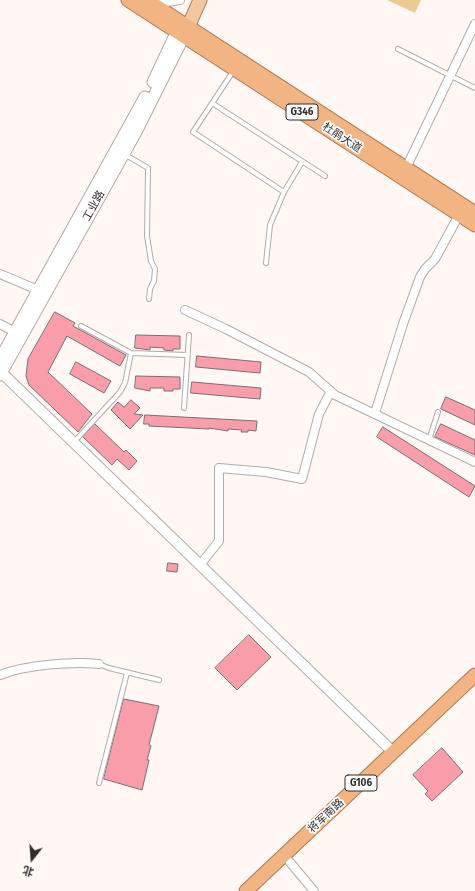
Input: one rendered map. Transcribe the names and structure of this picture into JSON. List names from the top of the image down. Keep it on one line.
{"streets":{"highway":["G346","杜鹃大道","G106","将军南路"],"main road":["工业路"]},"crossings":[["杜鹃大道","工业路"]],"north":"bottom"}
